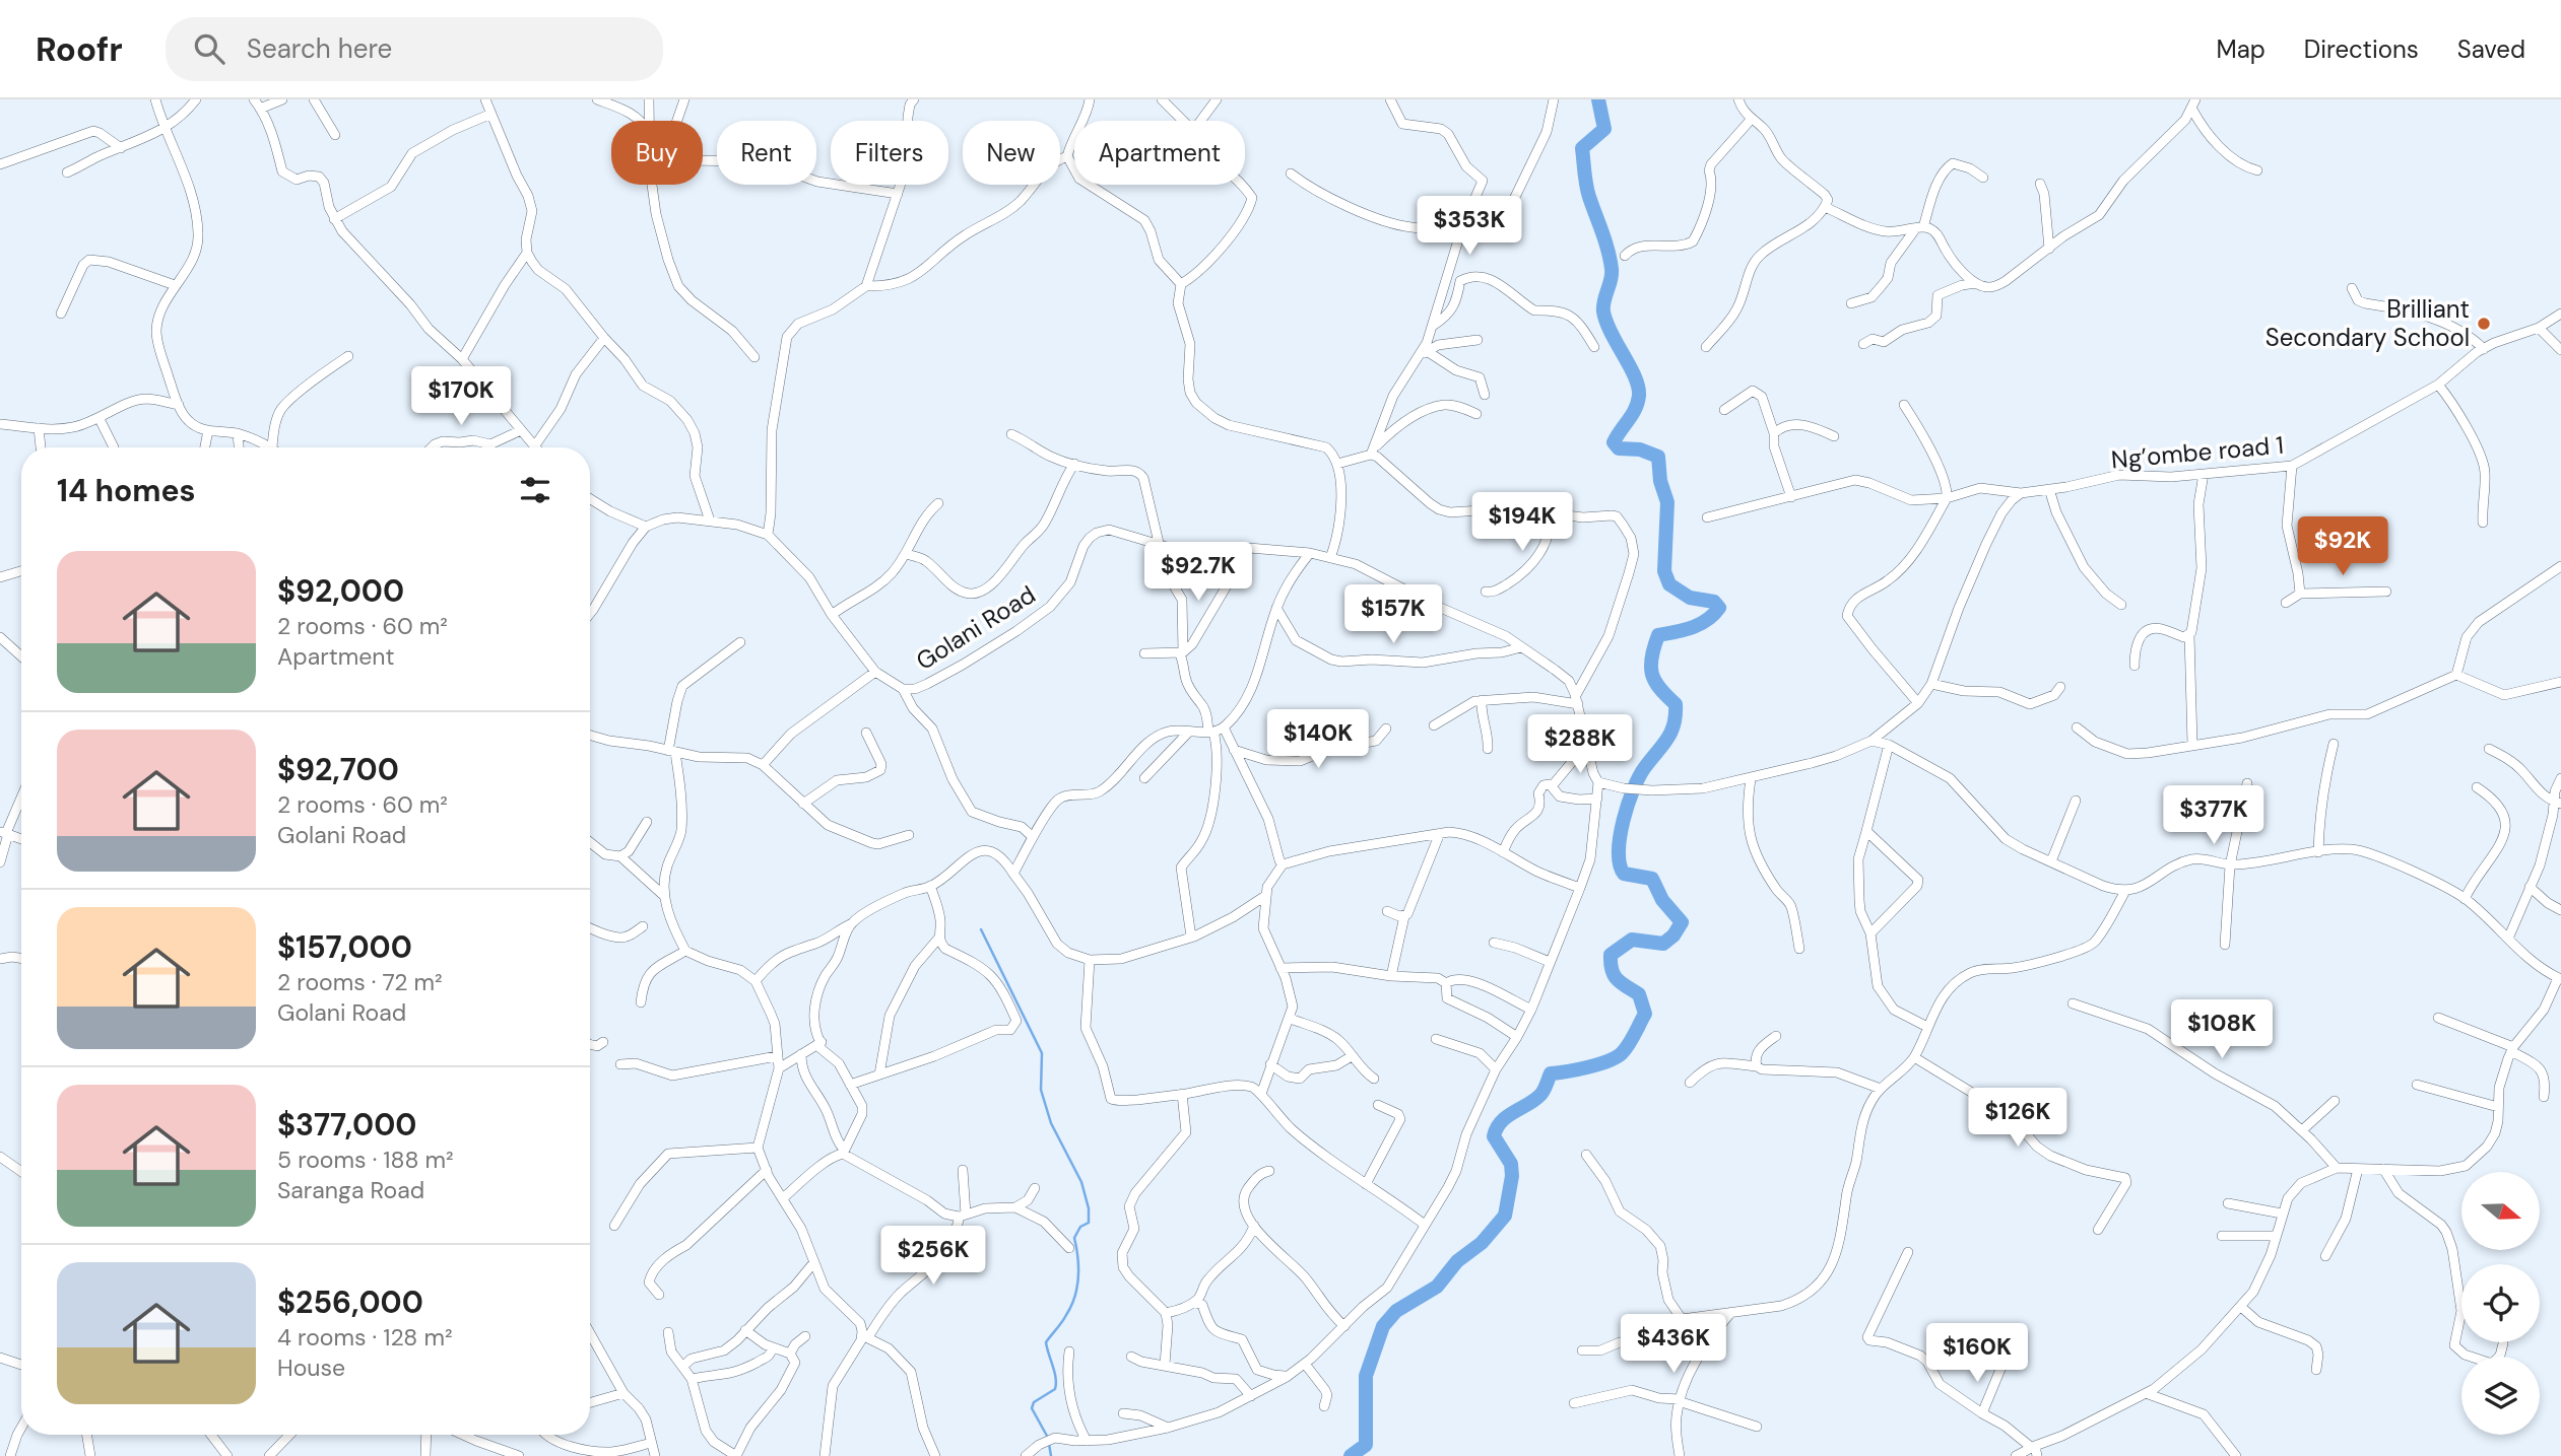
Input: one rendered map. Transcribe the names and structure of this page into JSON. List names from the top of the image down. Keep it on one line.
{"streets":{"street":["Ng’ombe road 1","Golani Road"]},"places":["Brilliant Secondary School"],"north":"right","page":{"header":"Roofr","search":"Search here","nav":["Map","Directions","Saved"],"chip":["Buy","Rent","Filters","New","Apartment"],"price":["$353K","$170K","$194K","$92K","$92.7K","$157K","$140K","$288K","$377K","$108K","$126K","$256K","$436K","$160K"],"heading":"14 homes","list":[{"name":"$92,000","note":"2 rooms · 60 m² · Apartment"},{"name":"$92,700","note":"2 rooms · 60 m² · Golani Road"},{"name":"$157,000","note":"2 rooms · 72 m² · Golani Road"},{"name":"$377,000","note":"5 rooms · 188 m² · Saranga Road"},{"name":"$256,000","note":"4 rooms · 128 m² · House"}]}}
